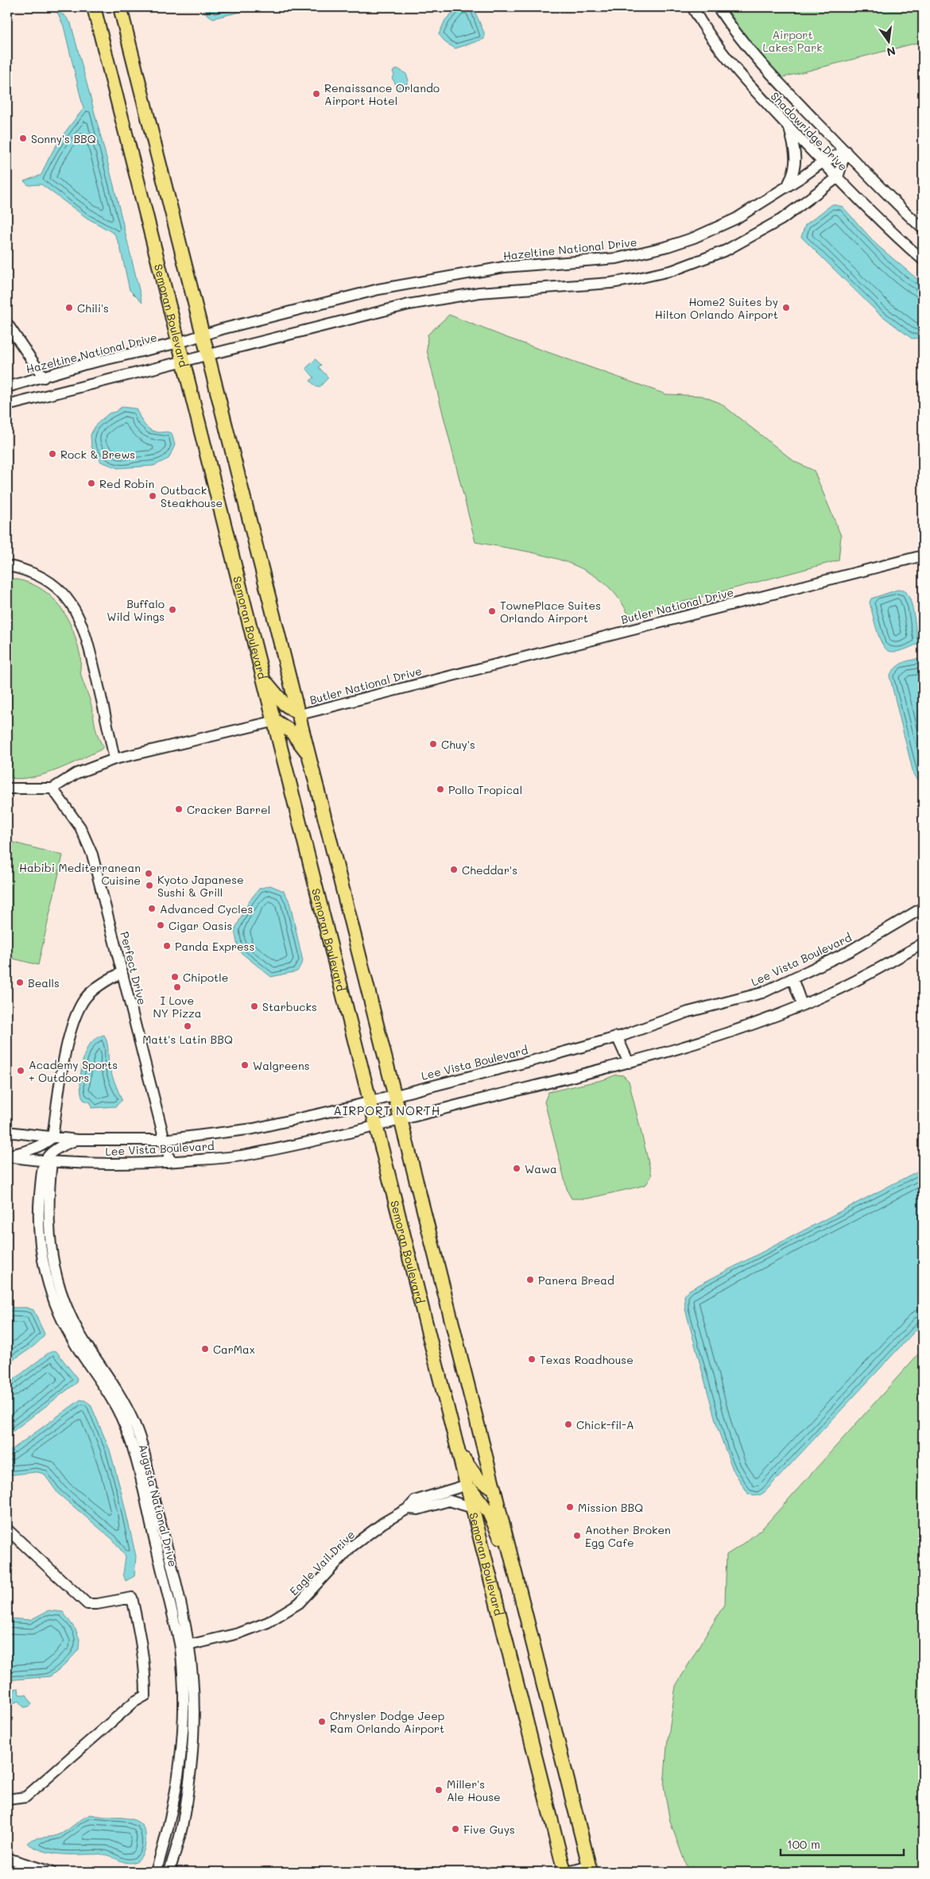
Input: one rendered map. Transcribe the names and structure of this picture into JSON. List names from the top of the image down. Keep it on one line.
{"streets":{"main road":["Semoran Boulevard"],"street":["Shadowridge Drive","Hazeltine National Drive","Butler National Drive","Lee Vista Boulevard","Perfect Drive","Augusta National Drive","Eagle Vail Drive"]},"crossings":[["Shadowridge Drive","Hazeltine National Drive"],["Hazeltine National Drive","Semoran Boulevard"],["Semoran Boulevard","Lee Vista Boulevard"],["Semoran Boulevard","Eagle Vail Drive"],["Lee Vista Boulevard","Perfect Drive"],["Lee Vista Boulevard","Augusta National Drive"],["Augusta National Drive","Eagle Vail Drive"]],"districts":["AIRPORT NORTH"],"parks":["Airport Lakes Park"],"places":["Renaissance Orlando Airport Hotel","Sonny's BBQ","Chili's","Home2 Suites by Hilton Orlando Airport","Rock & Brews","Red Robin","Outback Steakhouse","Buffalo Wild Wings","TownePlace Suites Orlando Airport","Chuy's","Pollo Tropical","Cracker Barrel","Cheddar's","Habibi Mediterranean Cuisine","Kyoto Japanese Sushi & Grill","Advanced Cycles","Cigar Oasis","Panda Express","Chipotle","Bealls","I Love NY Pizza","Starbucks","Matt's Latin BBQ","Walgreens","Academy Sports + Outdoors","Wawa","Panera Bread","CarMax","Texas Roadhouse","Chick-fil-A","Mission BBQ","Another Broken Egg Cafe","Chrysler Dodge Jeep Ram Orlando Airport","Miller's Ale House","Five Guys"],"scale_bar":"100 m","north":"bottom"}
